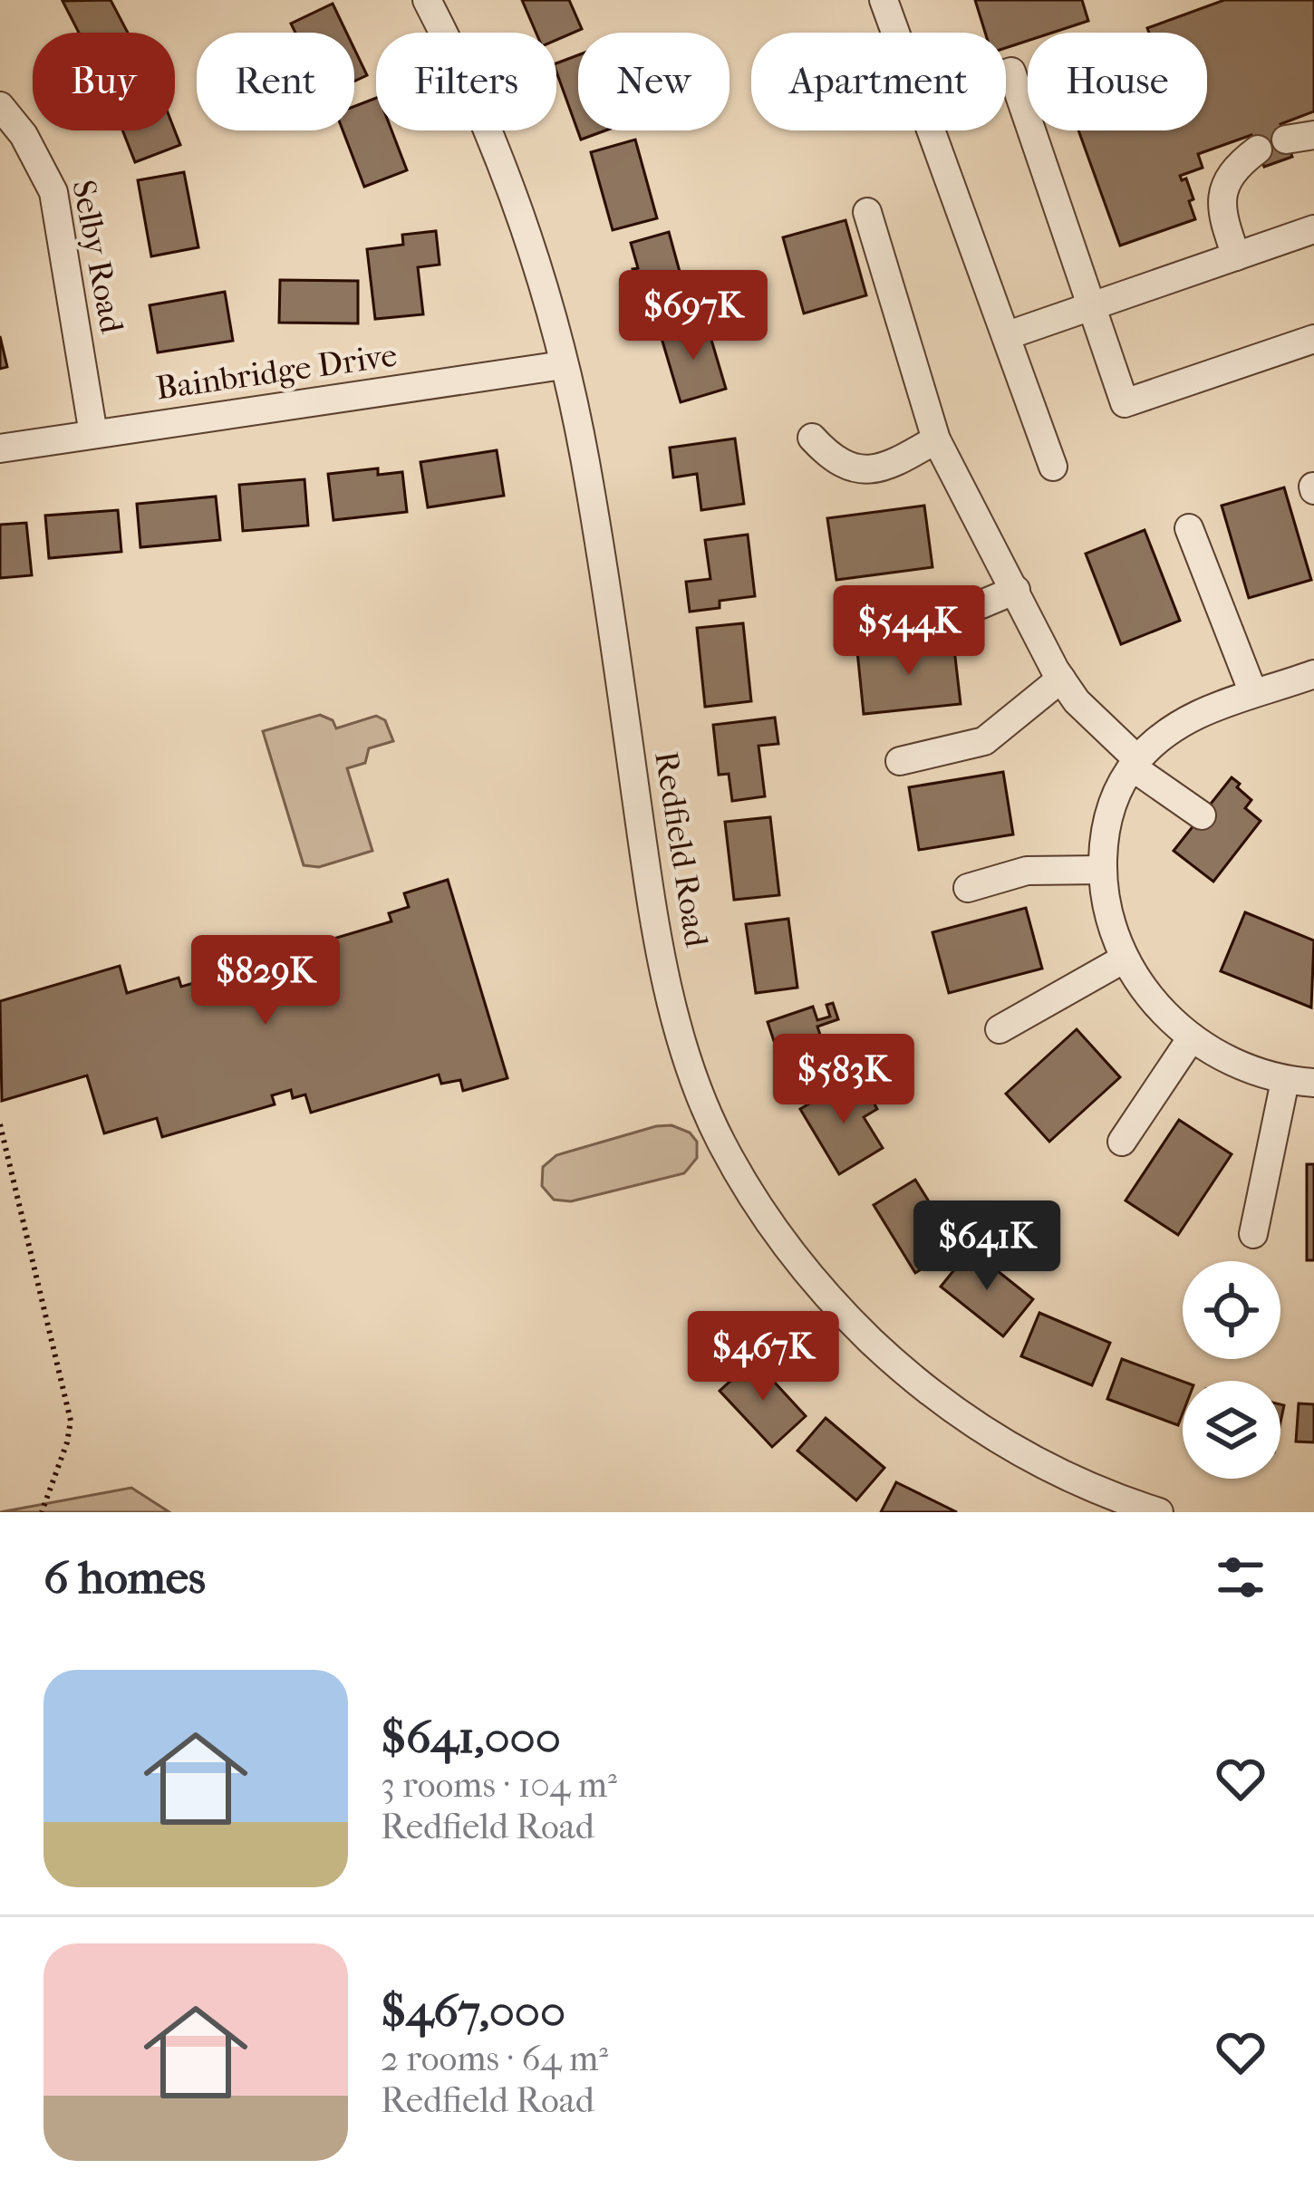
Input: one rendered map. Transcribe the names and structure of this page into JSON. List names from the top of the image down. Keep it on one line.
{"streets":{"street":["Selby Road","Bainbridge Drive","Redfield Road"]},"crossings":[["Selby Road","Bainbridge Drive"],["Bainbridge Drive","Redfield Road"]],"page":{"chip":["Buy","Rent","Filters","New","Apartment","House"],"price":["$697K","$544K","$829K","$583K","$641K","$467K"],"heading":"6 homes","list":[{"name":"$641,000","note":"3 rooms · 104 m² · Redfield Road"},{"name":"$467,000","note":"2 rooms · 64 m² · Redfield Road"}]}}
